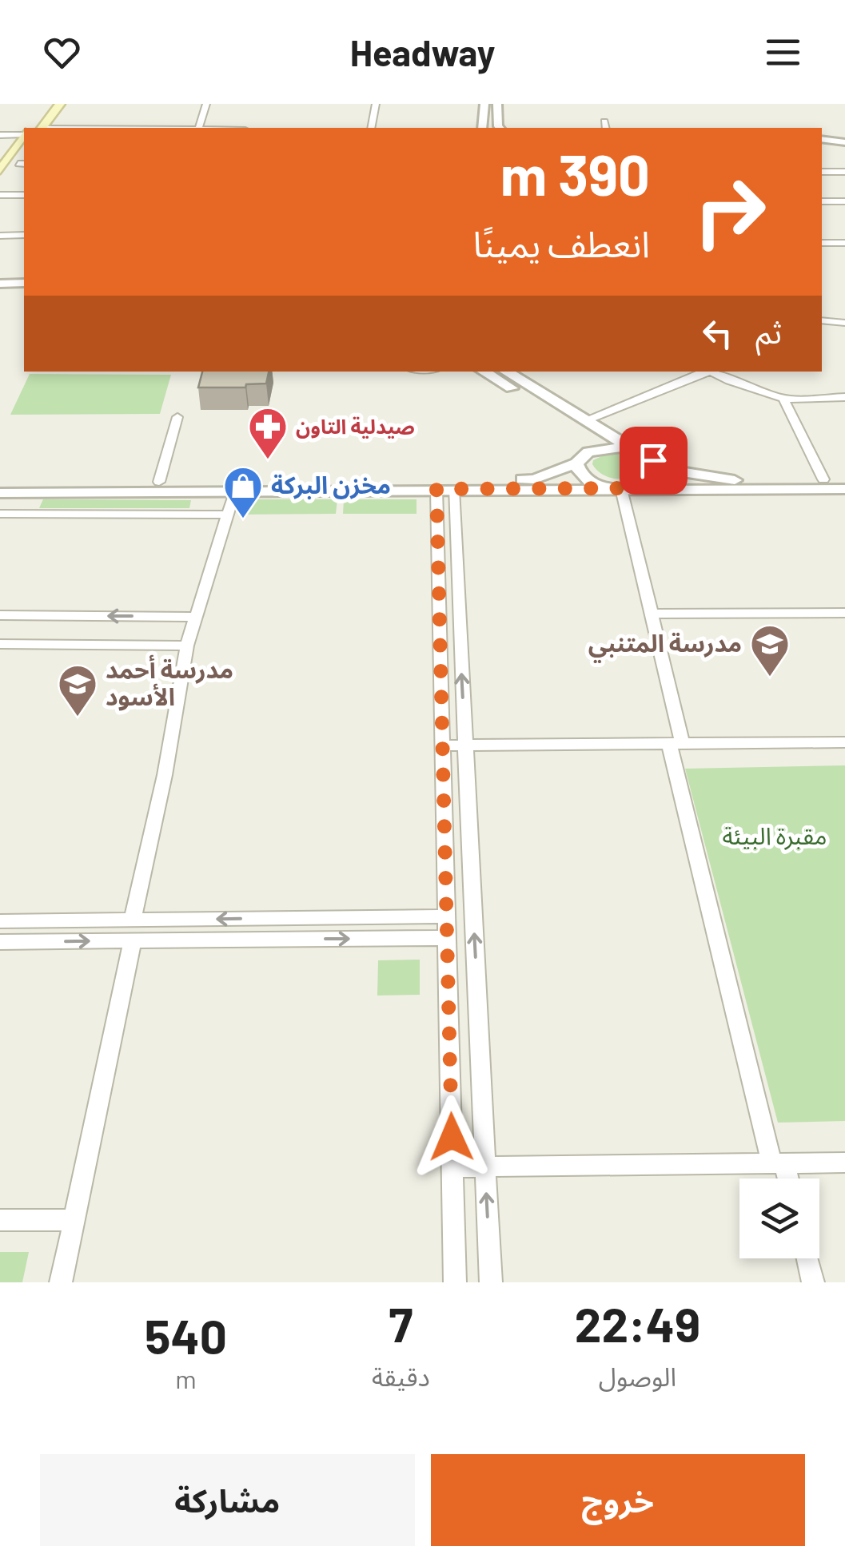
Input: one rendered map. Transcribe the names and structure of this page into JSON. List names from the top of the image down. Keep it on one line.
{"parks":["مقبرة البيئة"],"places":{"pharmacy":["صيدلية التاون"],"shop":["مخزن البركة"],"school or university":["مدرسة المتنبي","مدرسة أحمد الأسود"]},"page":{"header":"Headway","turn":["390 m","انعطف يمينًا"],"then":"ثم","eta":["22:49","الوصول","7","دقيقة","540","m"],"buttons":["خروج","مشاركة"]}}
